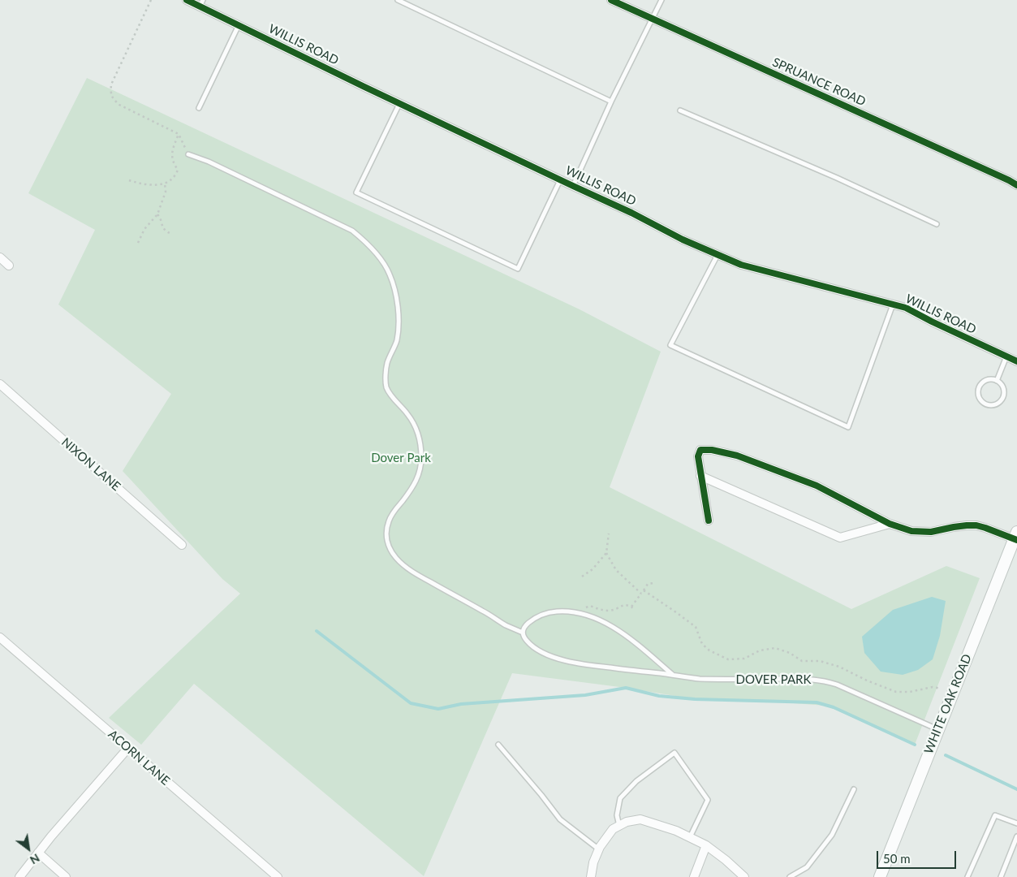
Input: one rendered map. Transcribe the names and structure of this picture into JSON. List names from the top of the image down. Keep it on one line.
{"streets":{"street":["WILLIS ROAD","SPRUANCE ROAD","NIXON LANE","WHITE OAK ROAD","ACORN LANE"],"lane":["DOVER PARK"]},"crossings":[["DOVER PARK","WHITE OAK ROAD"]],"parks":["Dover Park"],"scale_bar":"50 m","north":"bottom right"}
